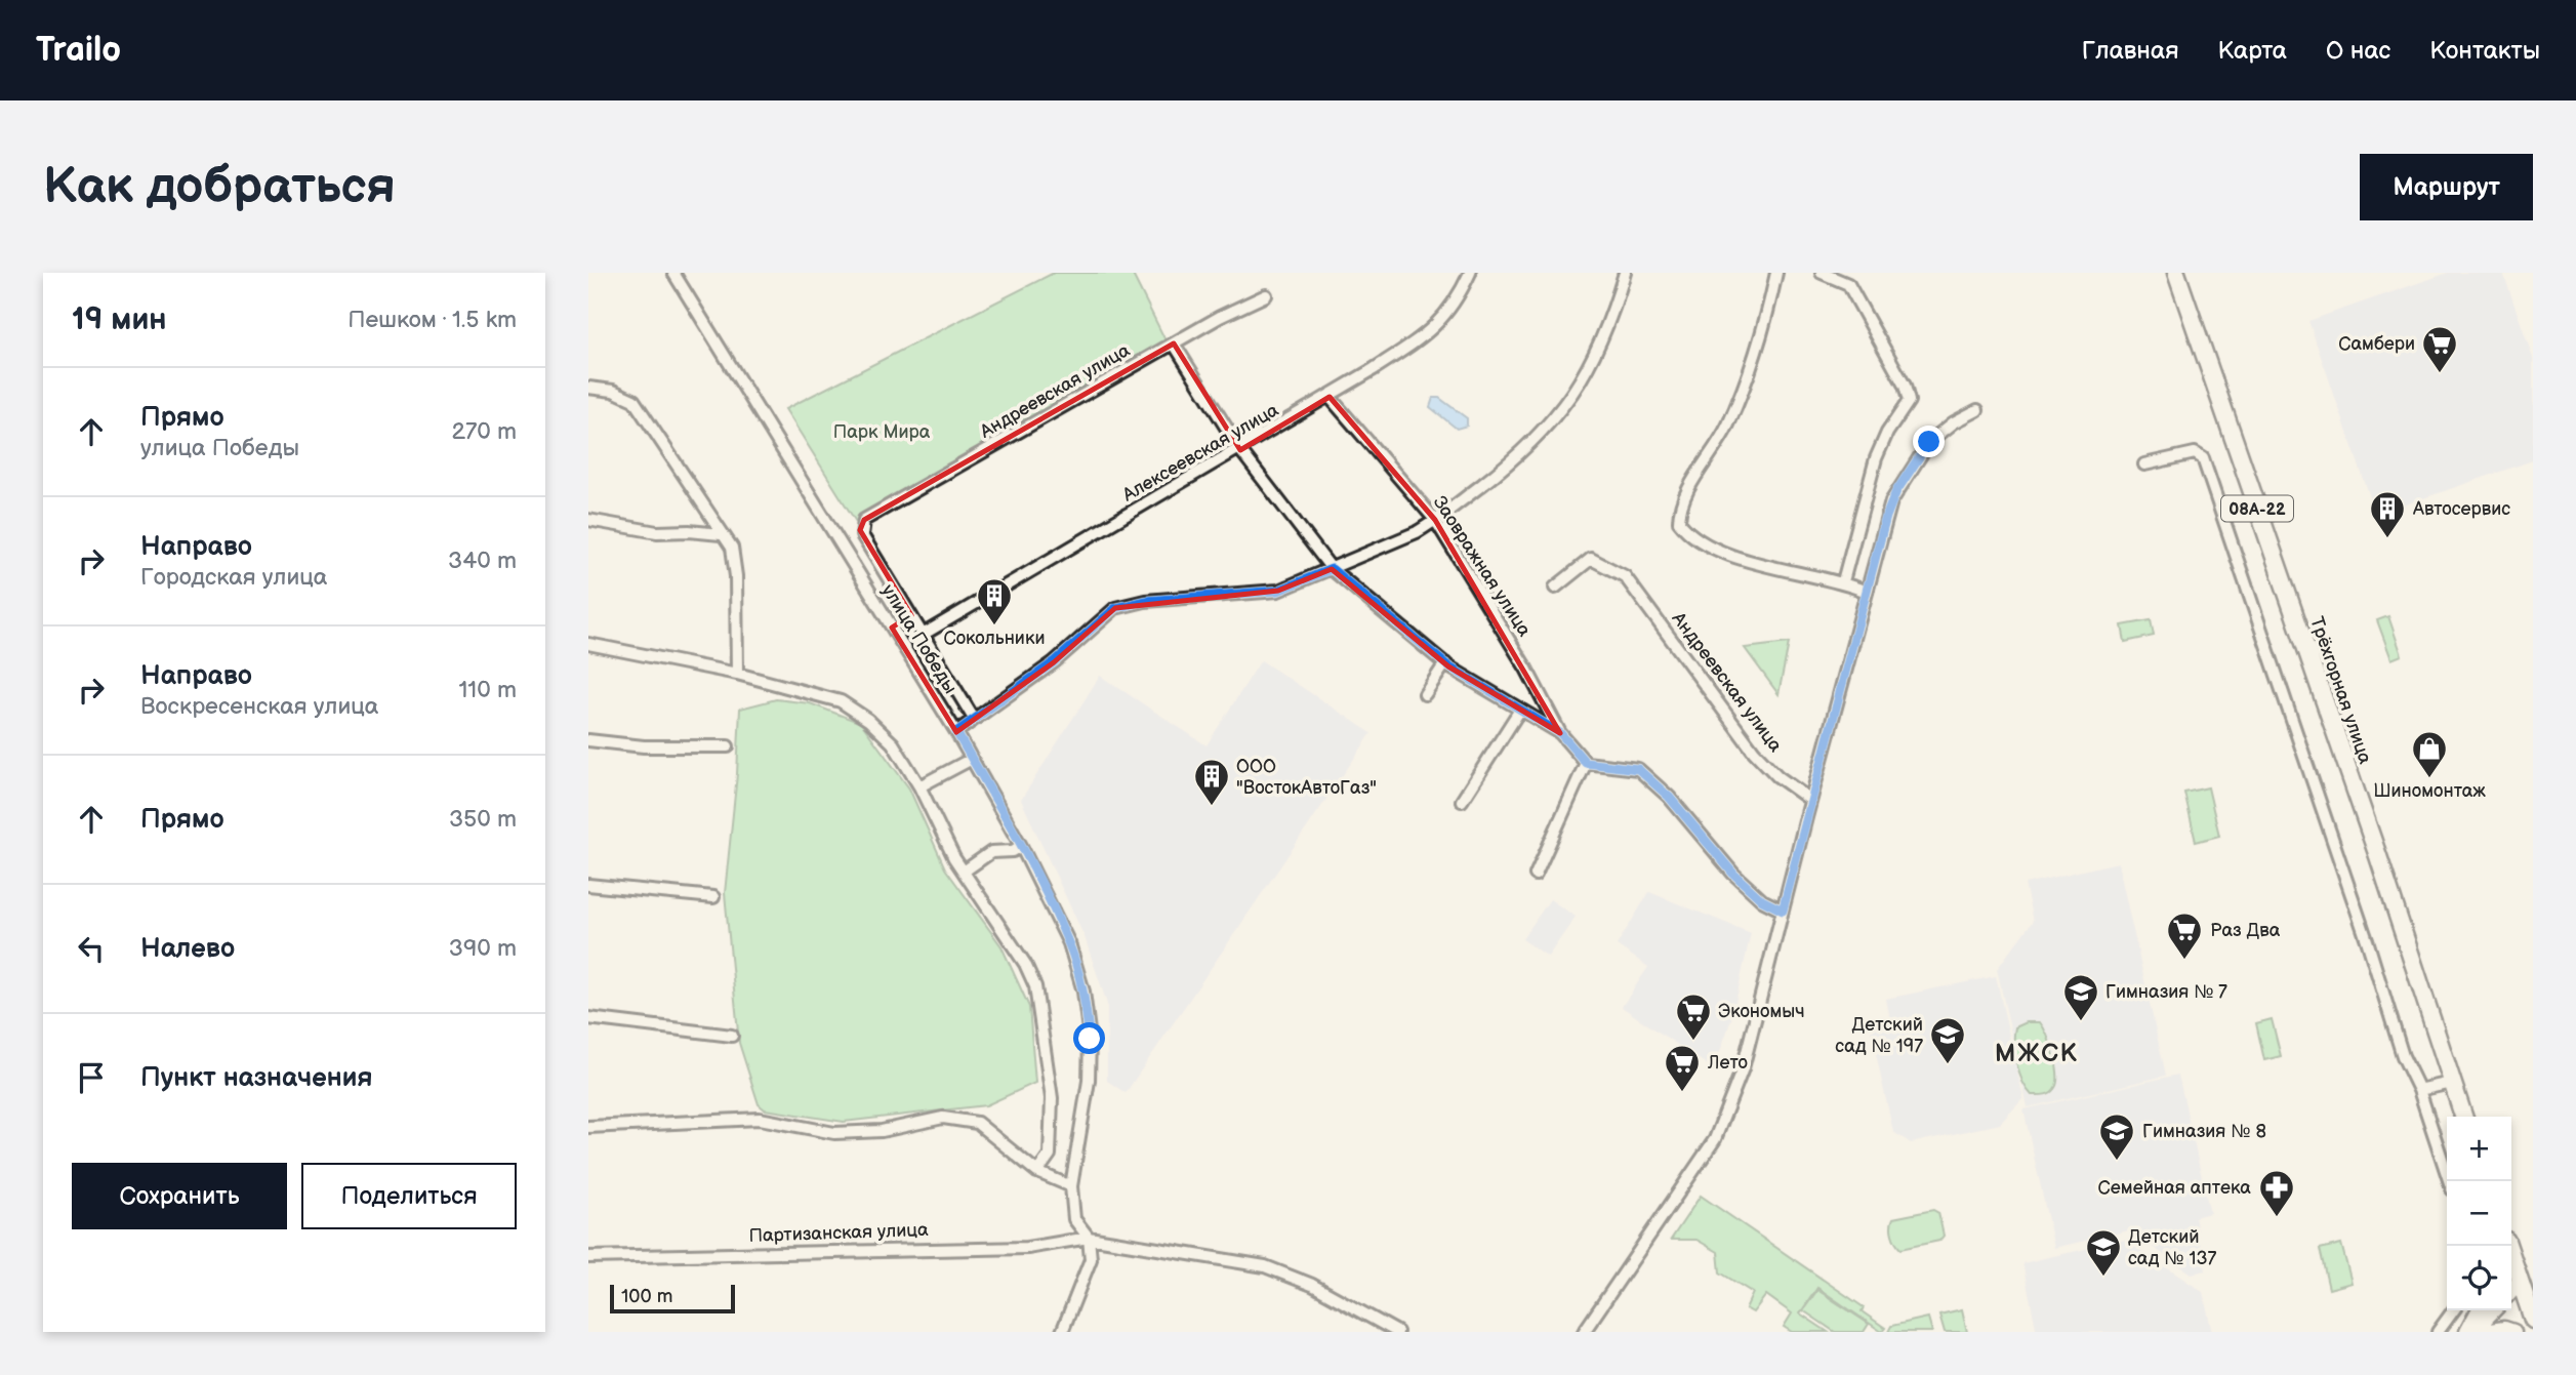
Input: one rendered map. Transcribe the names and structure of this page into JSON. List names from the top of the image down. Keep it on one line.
{"streets":{"highway":["08А-22","Трёхгорная улица"],"street":["Андреевская улица","Алексеевская улица","Заовражная улица","улица Победы","Партизанская улица"]},"crossings":[["Алексеевская улица","Заовражная улица"],["улица Победы","Партизанская улица"]],"districts":["МЖСК"],"parks":["Парк Мира"],"places":{"supermarket":["Самбери","Раз Два","Экономыч","Лето"],"building":["Автосервис","Сокольники","ООО \"ВостокАвтоГаз\""],"shop":["Шиномонтаж"],"school or university":["Гимназия № 7","Детский сад № 197","Гимназия № 8","Детский сад № 137"],"pharmacy":["Семейная аптека"]},"scale_bar":"100 m","page":{"header":"Trailo","nav":["Главная","Карта","О нас","Контакты"],"buttons":["Маршрут",["Сохранить","Поделиться"]],"title":"Как добраться","heading":["19 мин","Пешком · 1.5 km"],"list":[["Прямо","улица Победы","270 m"],["Направо","Городская улица","340 m"],["Направо","Воскресенская улица","110 m"],["Прямо","350 m"],["Налево","390 m"],"Пункт назначения"],"map_buttons":["+","−"],"scale":"100 m"}}
